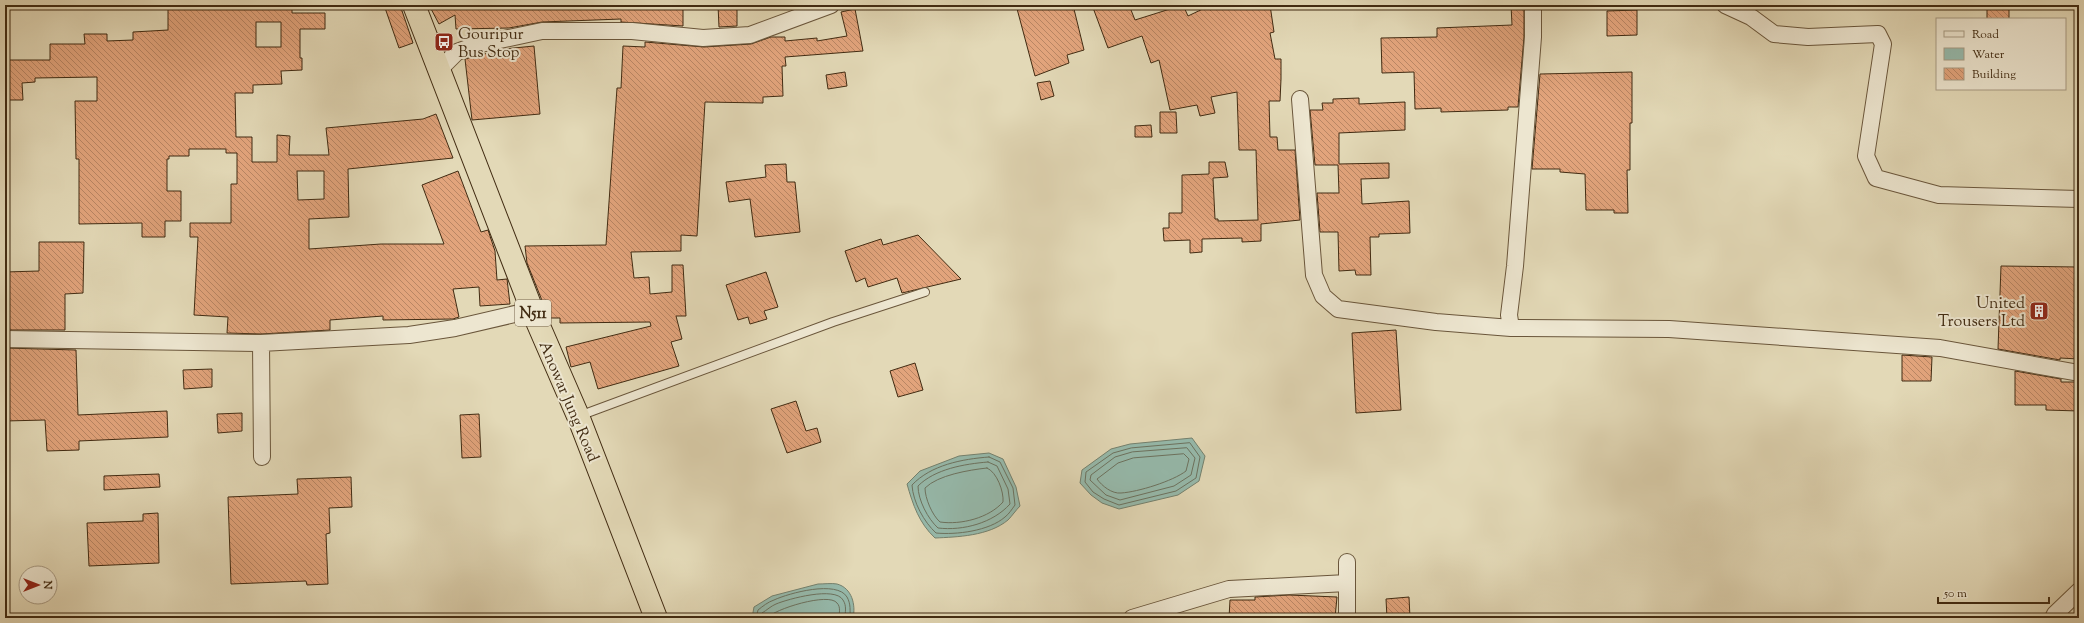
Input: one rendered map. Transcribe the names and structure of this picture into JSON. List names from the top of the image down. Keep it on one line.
{"streets":{"highway":["N511","Anowar Jung Road"]},"places":{"bus stop":["Gouripur Bus Stop"],"building":["United Trousers Ltd"]},"legend":["Road","Water","Building"],"scale_bar":"50 m","north":"right"}
